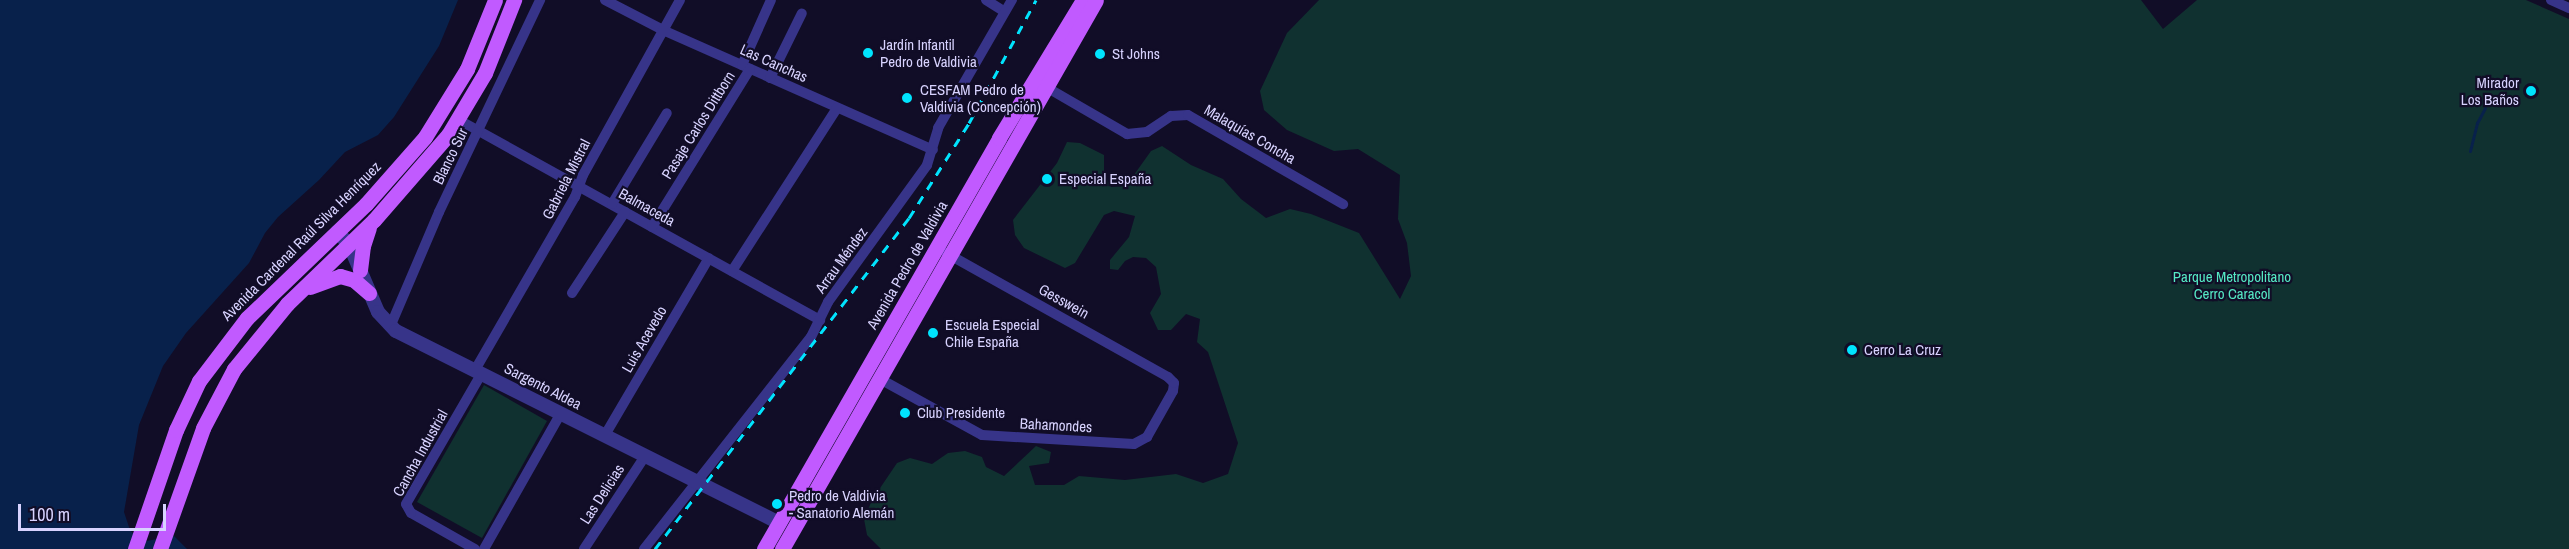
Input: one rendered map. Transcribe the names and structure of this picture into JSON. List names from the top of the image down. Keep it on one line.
{"streets":{"main road":["Avenida Cardenal Raúl Silva Henríquez","Avenida Pedro de Valdivia"],"street":["Las Canchas","Pasaje Carlos Dittborn","Malaquías Concha","Blanco Sur","Gabriela Mistral","Balmaceda","Arrau Méndez","Gesswein","Luis Acevedo","Sargento Aldea","Bahamondes","Cancha Industrial","Las Delicias"]},"crossings":[["Las Canchas","Pasaje Carlos Dittborn"],["Las Canchas","Gabriela Mistral"],["Las Canchas","Arrau Méndez"],["Pasaje Carlos Dittborn","Balmaceda"],["Malaquías Concha","Avenida Pedro de Valdivia"],["Blanco Sur","Balmaceda"],["Blanco Sur","Sargento Aldea"],["Gabriela Mistral","Balmaceda"],["Gabriela Mistral","Sargento Aldea"],["Gabriela Mistral","Cancha Industrial"],["Balmaceda","Arrau Méndez"],["Balmaceda","Luis Acevedo"],["Avenida Cardenal Raúl Silva Henríquez","Sargento Aldea"],["Arrau Méndez","Sargento Aldea"],["Avenida Pedro de Valdivia","Gesswein"],["Avenida Pedro de Valdivia","Sargento Aldea"],["Avenida Pedro de Valdivia","Bahamondes"],["Gesswein","Bahamondes"],["Luis Acevedo","Sargento Aldea"],["Sargento Aldea","Cancha Industrial"],["Sargento Aldea","Las Delicias"]],"parks":["Parque Metropolitano Cerro Caracol"],"places":["Jardín Infantil Pedro de Valdivia","St Johns","Mirador Los Baños","CESFAM Pedro de Valdivia (Concepción)","Especial España","Escuela Especial Chile España","Cerro La Cruz","Club Presidente","Pedro de Valdivia - Sanatorio Alemán"],"scale_bar":"100 m"}
